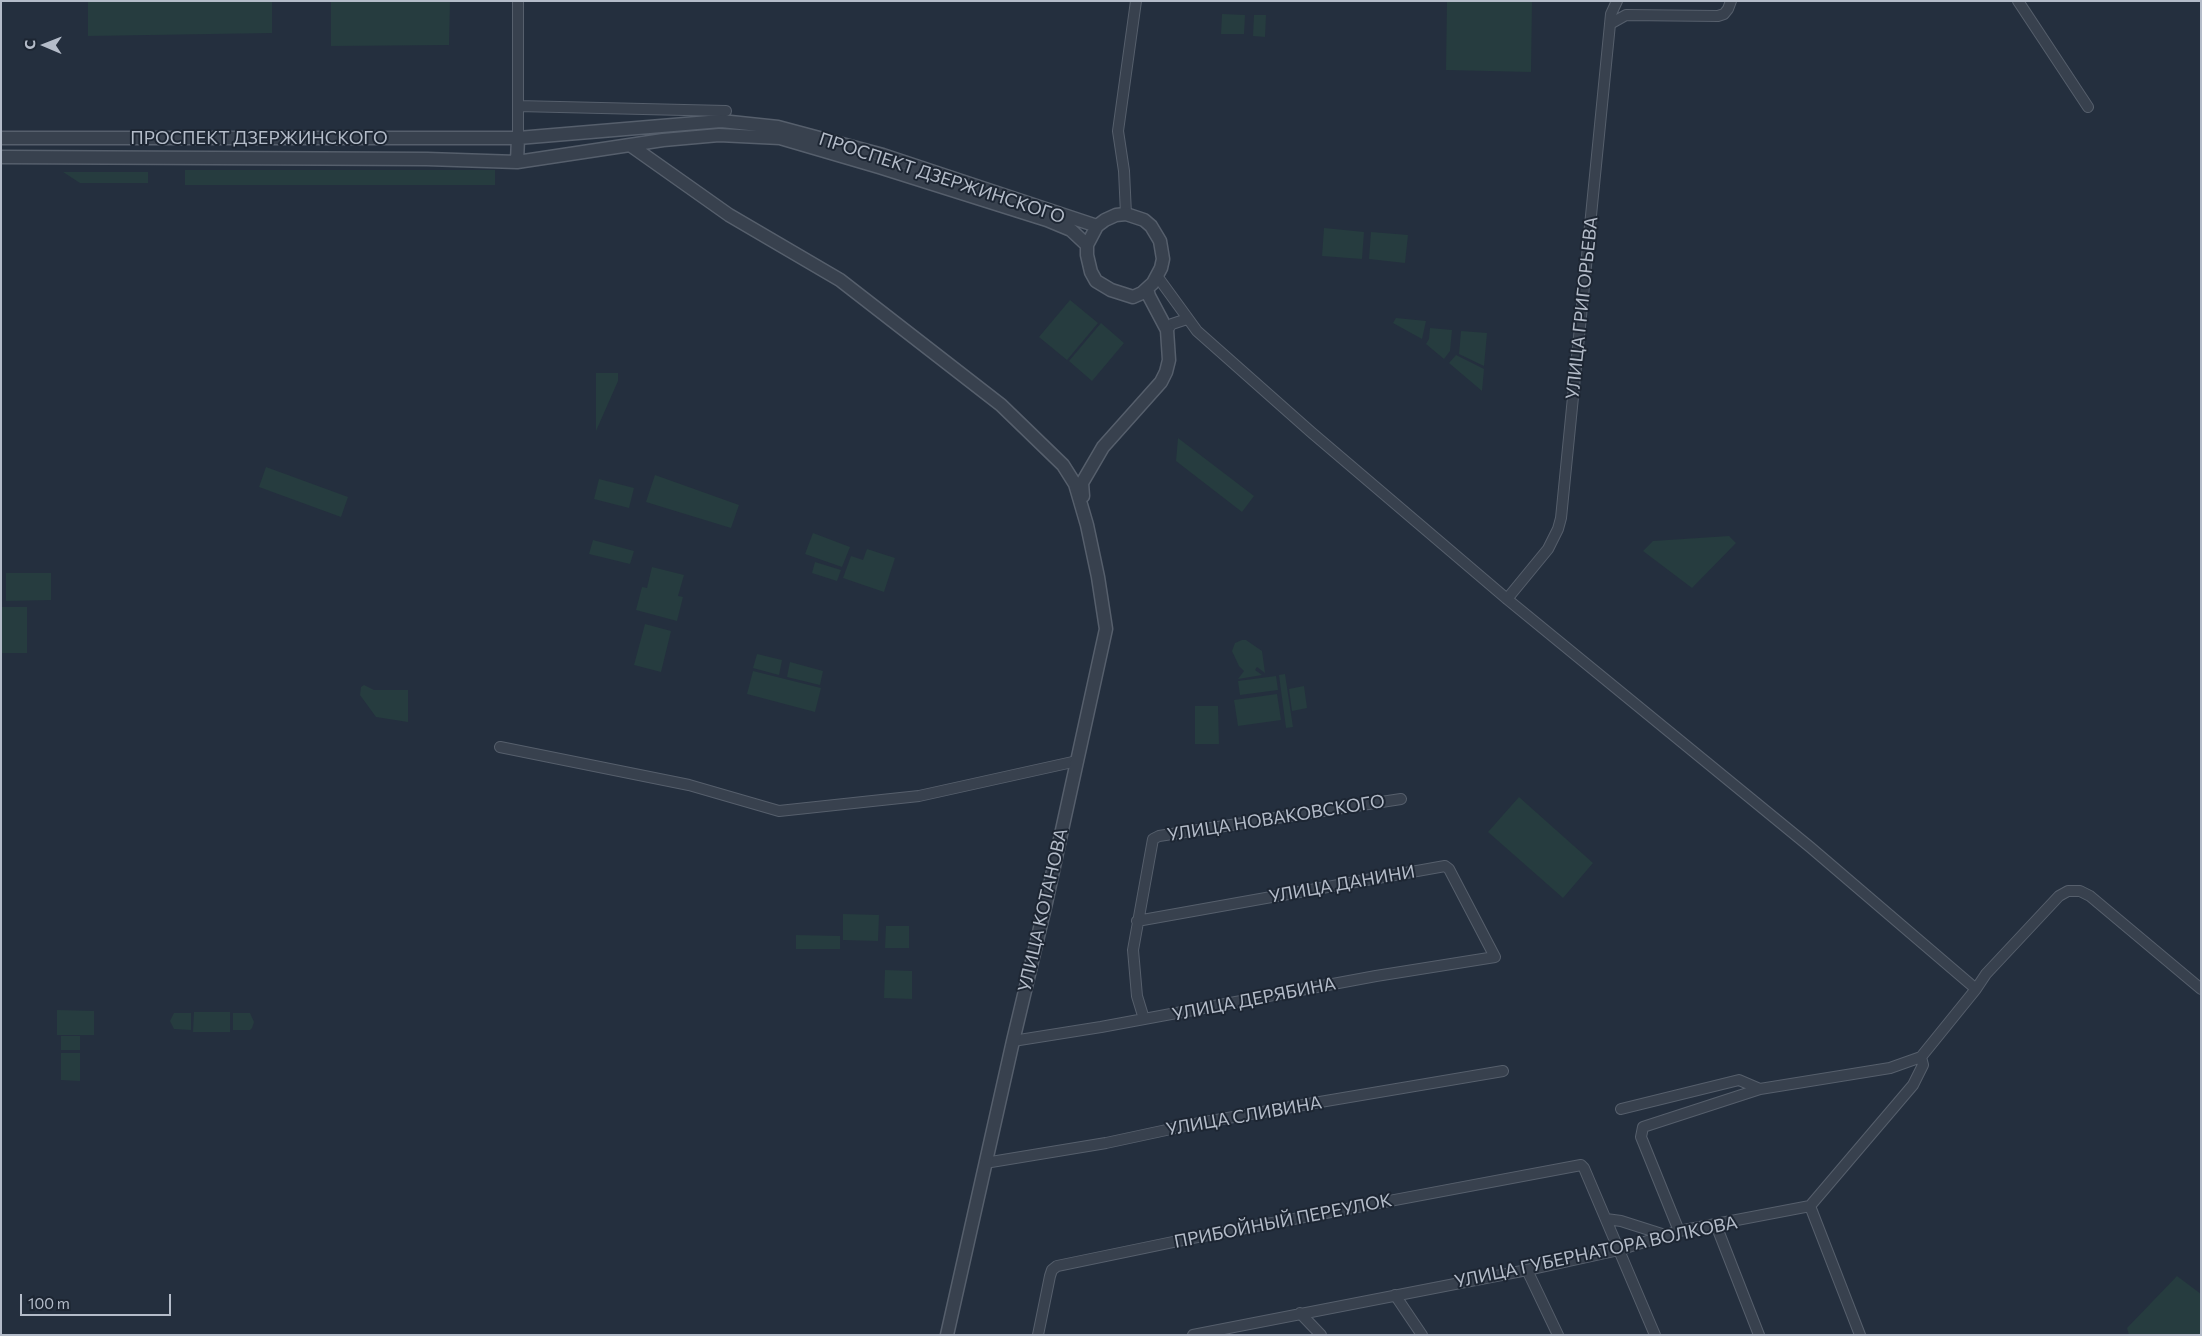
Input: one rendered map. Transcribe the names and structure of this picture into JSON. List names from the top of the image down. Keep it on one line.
{"streets":{"street":["ПРОСПЕКТ ДЗЕРЖИНСКОГО","УЛИЦА ГРИГОРЬЕВА","УЛИЦА НОВАКОВСКОГО","УЛИЦА ДАНИНИ","УЛИЦА КОТАНОВА","УЛИЦА ДЕРЯБИНА","УЛИЦА СЛИВИНА","ПРИБОЙНЫЙ ПЕРЕУЛОК","УЛИЦА ГУБЕРНАТОРА ВОЛКОВА"]},"crossings":[["УЛИЦА НОВАКОВСКОГО","УЛИЦА ДАНИНИ"],["УЛИЦА ДАНИНИ","УЛИЦА ДЕРЯБИНА"],["УЛИЦА КОТАНОВА","УЛИЦА ДЕРЯБИНА"],["УЛИЦА КОТАНОВА","УЛИЦА СЛИВИНА"]],"scale_bar":"100 m","north":"left"}
